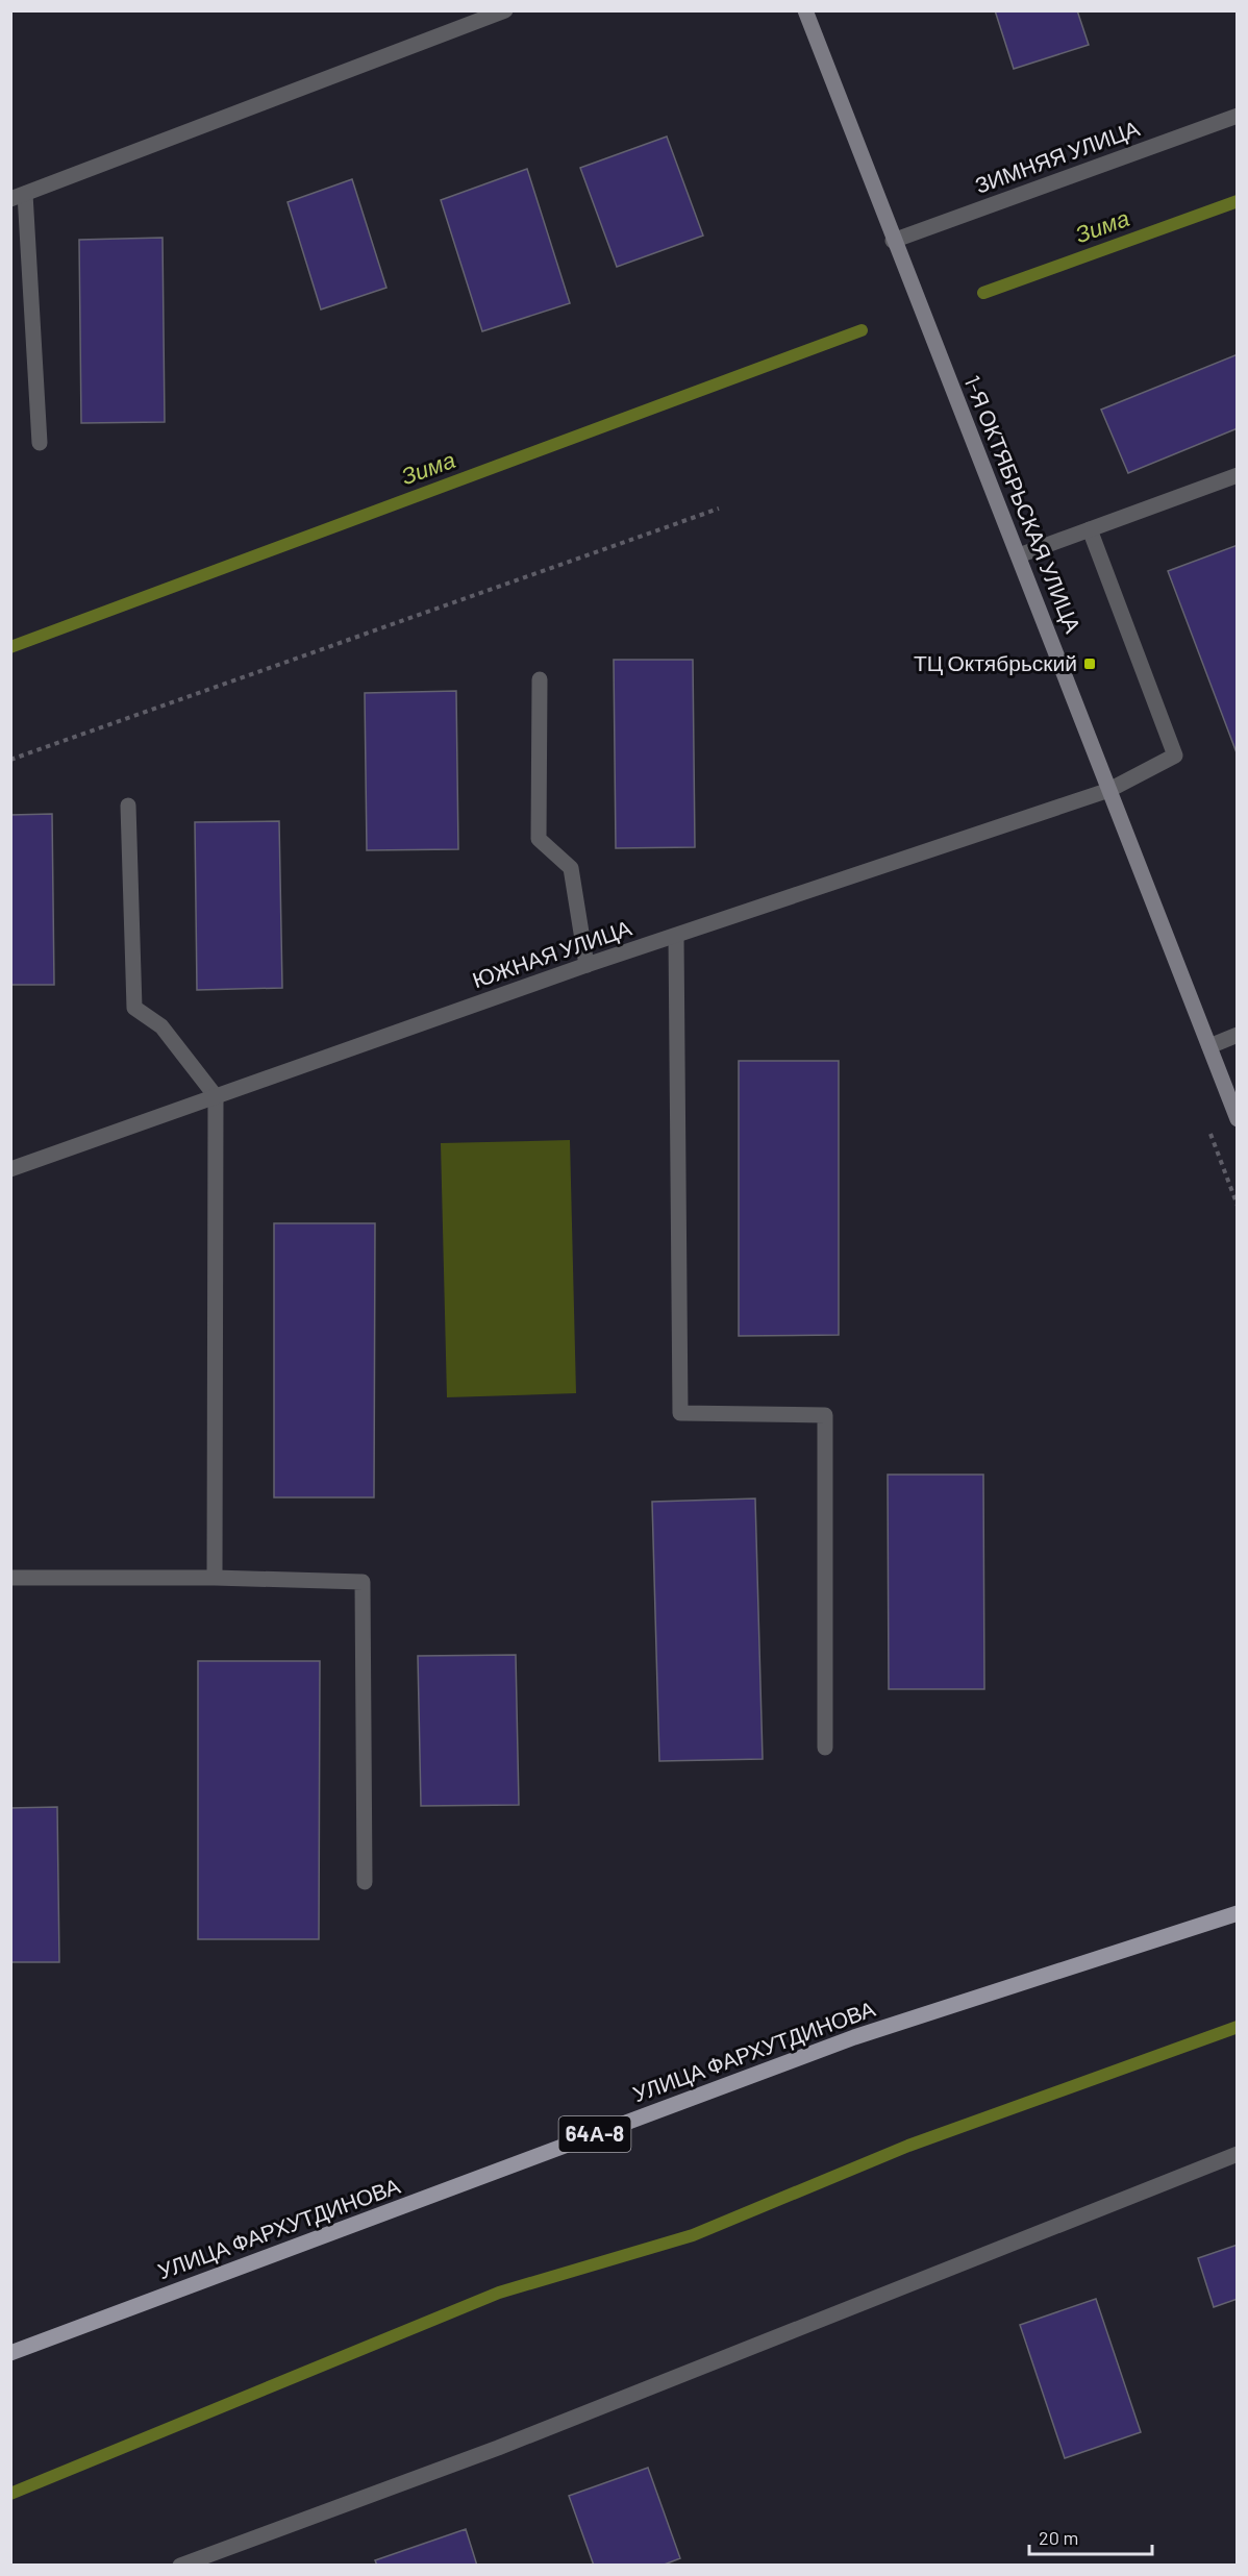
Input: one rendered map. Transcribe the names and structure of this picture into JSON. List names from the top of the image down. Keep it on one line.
{"streets":{"main road":["УЛИЦА ФАРХУТДИНОВА","64А-8"],"street":["ЗИМНЯЯ УЛИЦА","1-Я ОКТЯБРЬСКАЯ УЛИЦА","ЮЖНАЯ УЛИЦА"]},"crossings":[["ЗИМНЯЯ УЛИЦА","1-Я ОКТЯБРЬСКАЯ УЛИЦА"],["1-Я ОКТЯБРЬСКАЯ УЛИЦА","ЮЖНАЯ УЛИЦА"]],"water":["Зима"],"places":{"transit":["ТЦ Октябрьский"]},"scale_bar":"20 m"}
